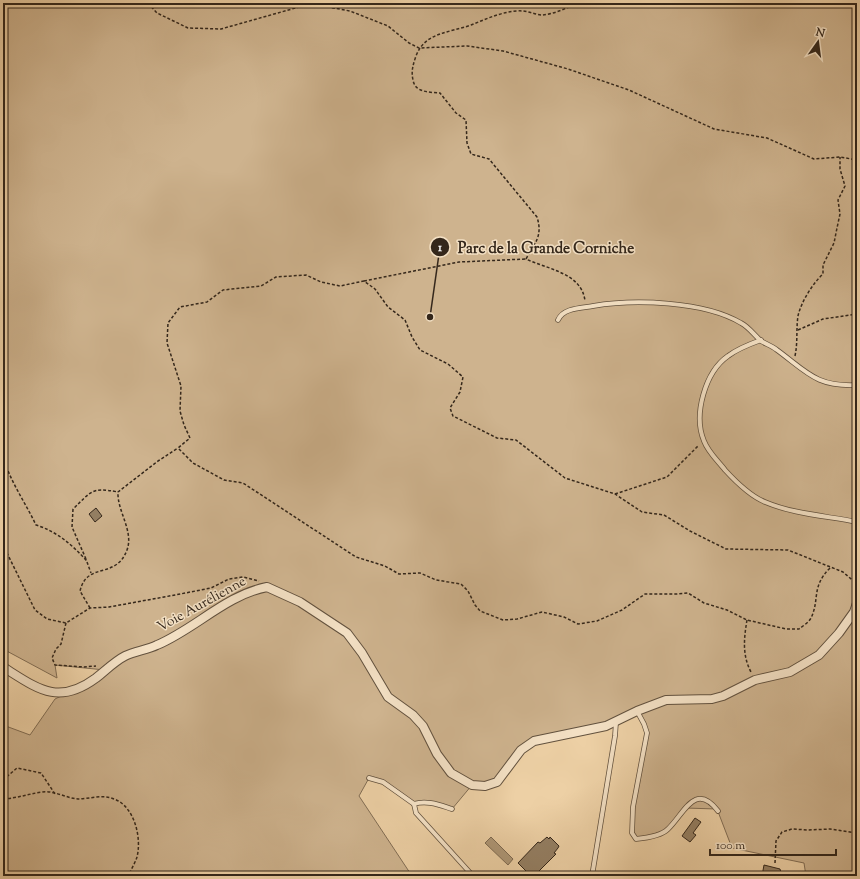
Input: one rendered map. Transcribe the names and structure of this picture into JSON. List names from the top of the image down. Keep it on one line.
{"streets":{"street":["Voie Aurélienne"]},"places":["Parc de la Grande Corniche"],"scale_bar":"100 m","north":"top"}
